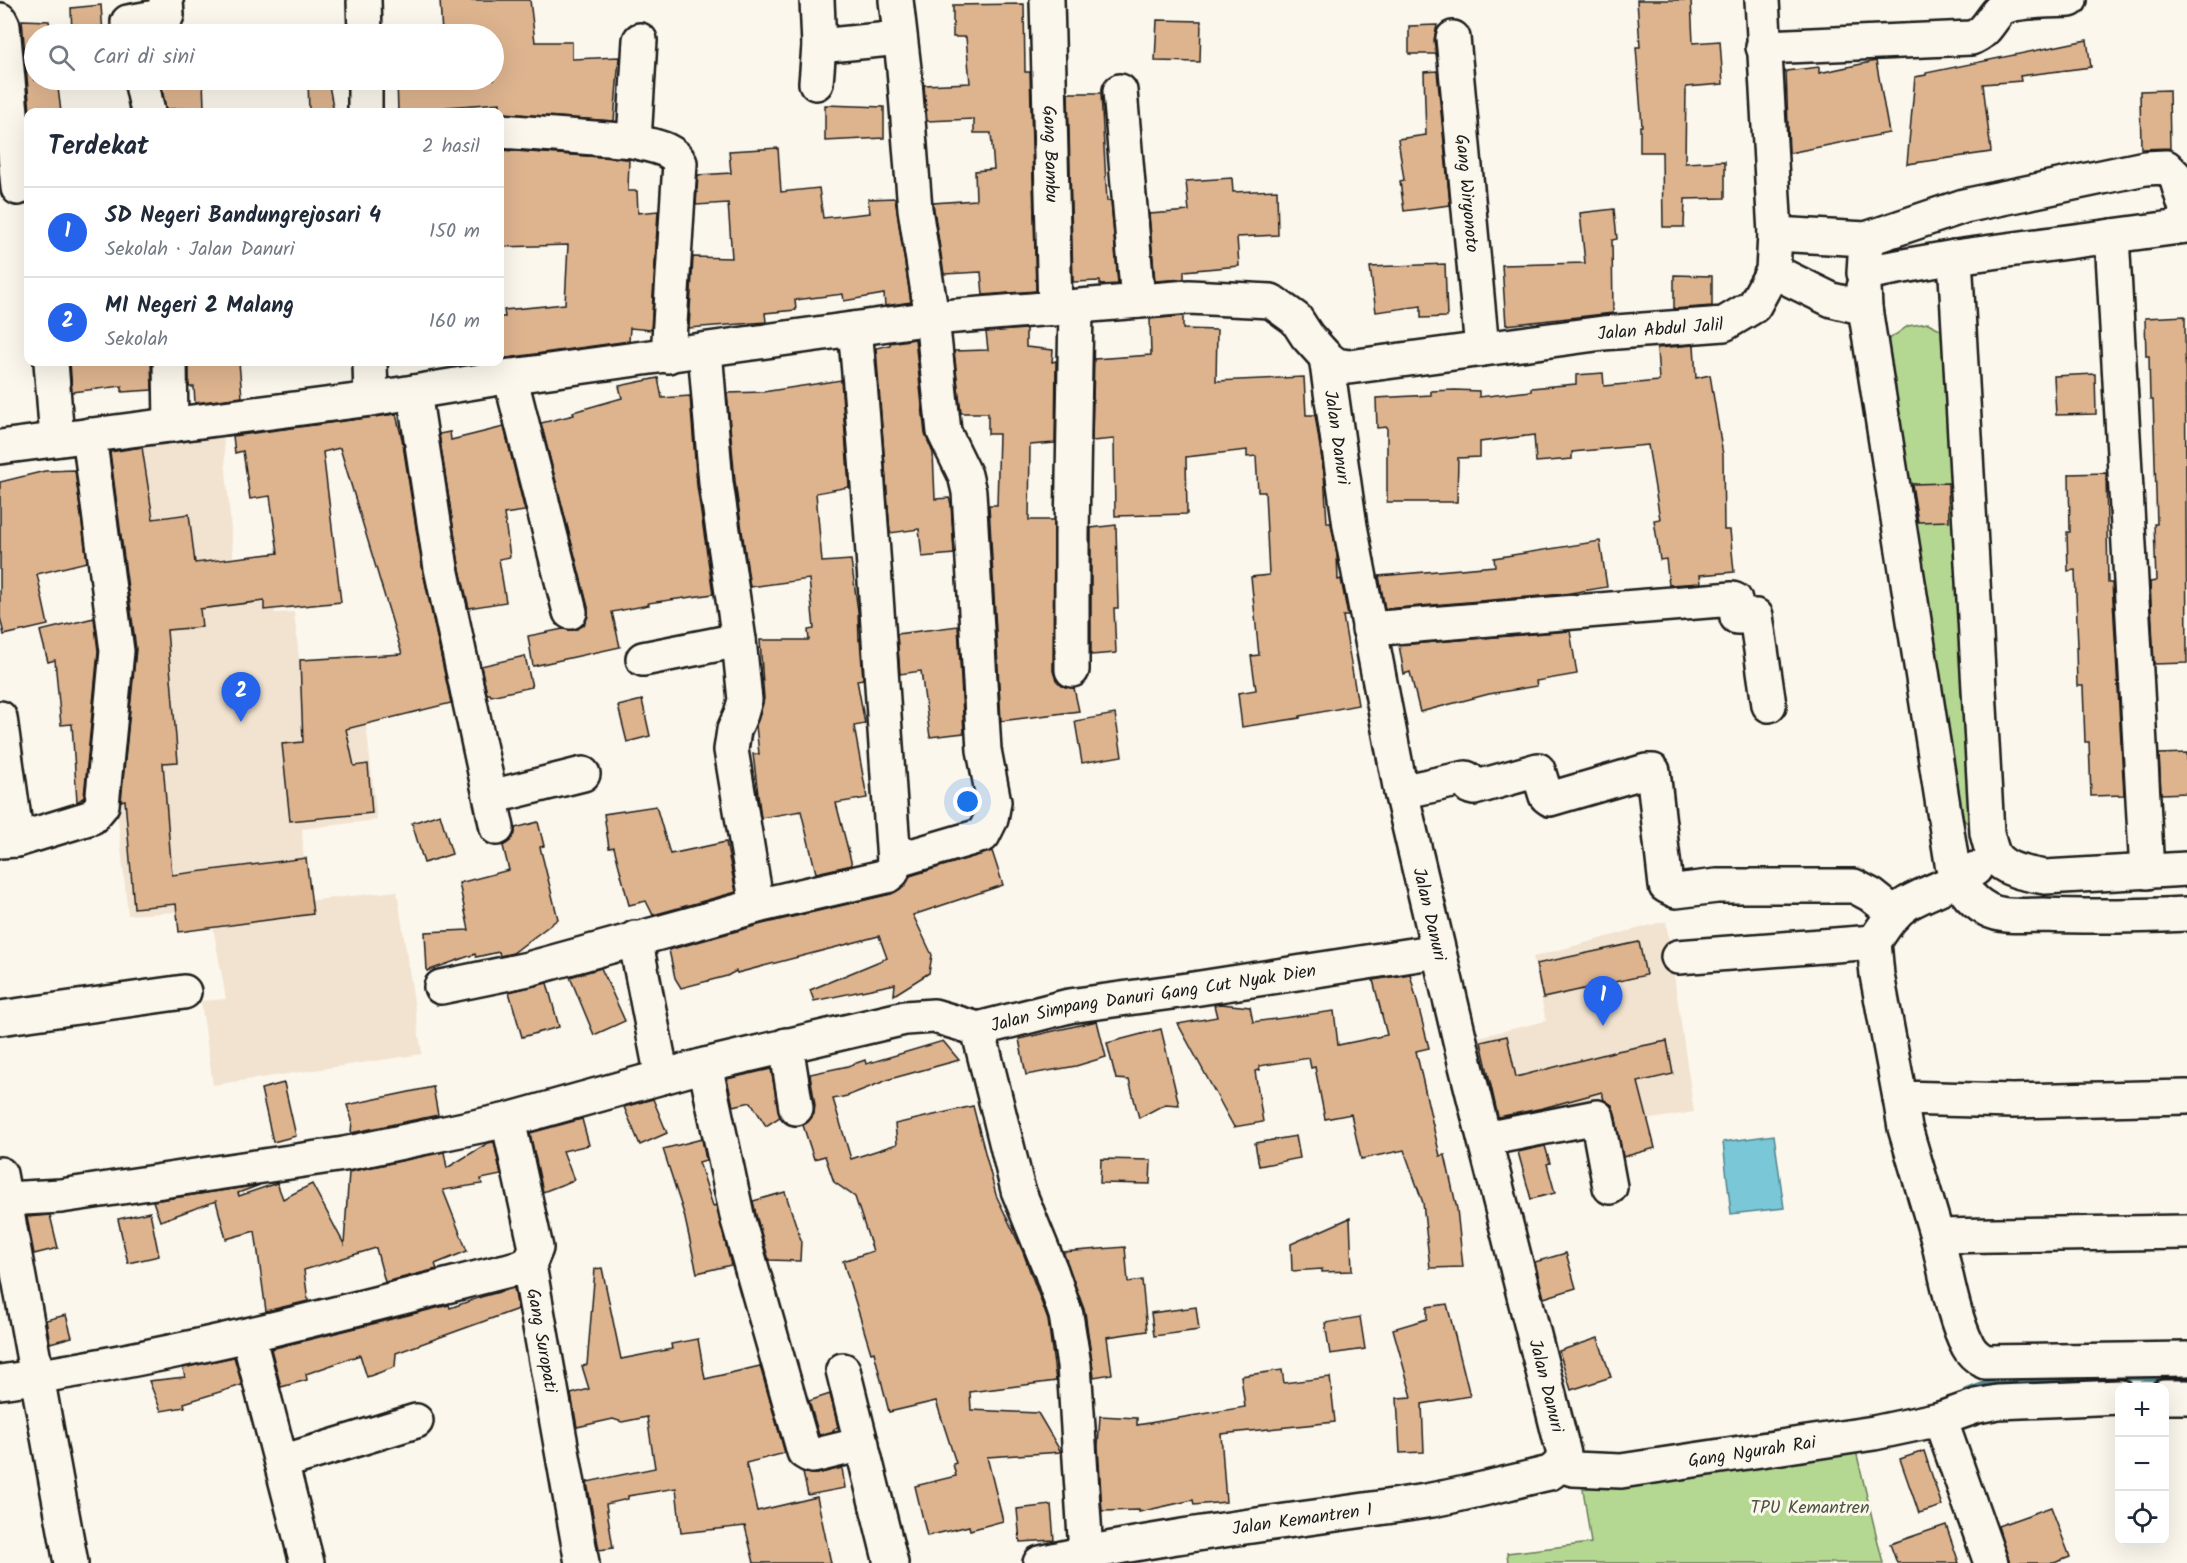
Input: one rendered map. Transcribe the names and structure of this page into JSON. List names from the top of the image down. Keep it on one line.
{"streets":{"street":["Gang Bambu","Gang Wiryonoto","Jalan Abdul Jalil","Jalan Danuri","Jalan Simpang Danuri Gang Cut Nyak Dien","Gang Suropati","Gang Ngurah Rai","Jalan Kemantren 1"]},"crossings":[["Gang Wiryonoto","Jalan Abdul Jalil"],["Jalan Abdul Jalil","Jalan Danuri"],["Jalan Danuri","Jalan Simpang Danuri Gang Cut Nyak Dien"],["Jalan Danuri","Gang Ngurah Rai"],["Jalan Danuri","Jalan Kemantren 1"],["Jalan Simpang Danuri Gang Cut Nyak Dien","Gang Suropati"],["Gang Ngurah Rai","Jalan Kemantren 1"]],"parks":["TPU Kemantren"],"page":{"search":"Cari di sini","heading":["Terdekat","2 hasil"],"list":[{"mark":"1","name":"SD Negeri Bandungrejosari 4","note":"Sekolah · Jalan Danuri","value":"150 m"},{"mark":"2","name":"MI Negeri 2 Malang","note":"Sekolah","value":"160 m"}],"pins":["2","1"],"map_buttons":["+","−"]}}
